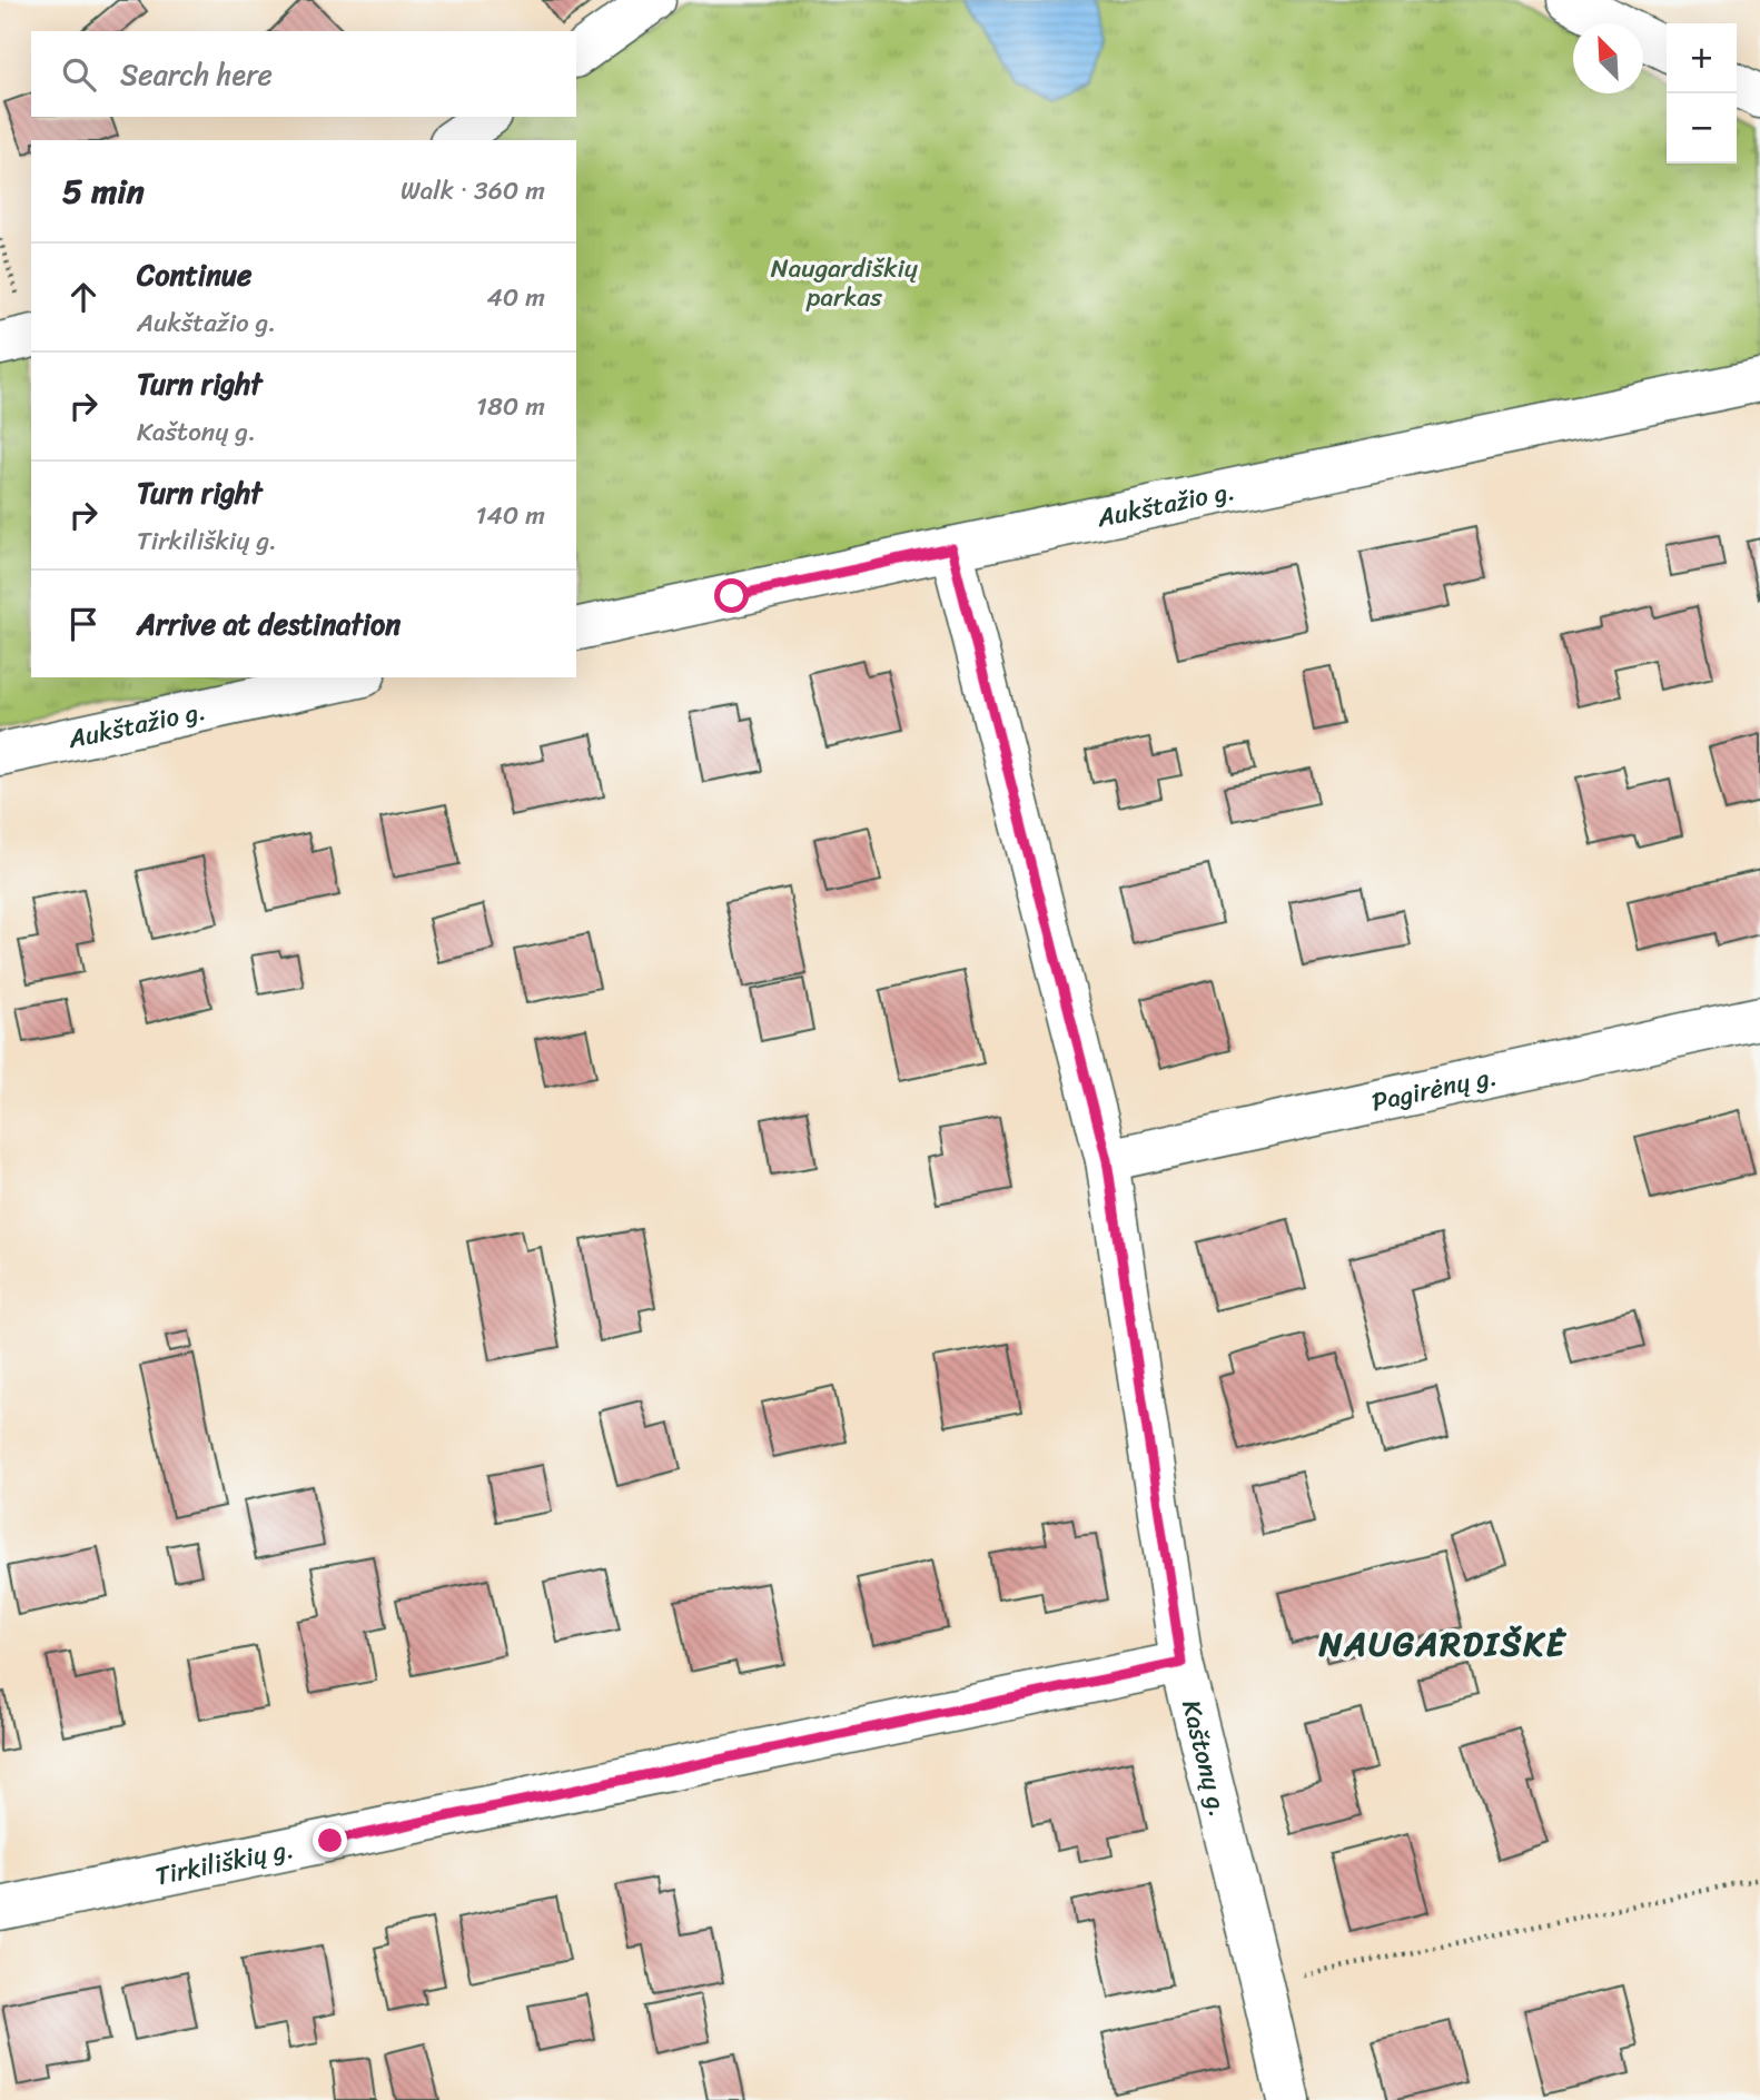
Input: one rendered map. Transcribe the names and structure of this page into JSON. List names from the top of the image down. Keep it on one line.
{"streets":{"street":["Aukštažio g.","Pagirėnų g.","Kaštonų g.","Tirkiliškių g."]},"crossings":[["Aukštažio g.","Kaštonų g."],["Pagirėnų g.","Kaštonų g."],["Kaštonų g.","Tirkiliškių g."]],"districts":["NAUGARDIŠKĖ"],"parks":["Naugardiškių parkas"],"north":"top left","page":{"map_buttons":["+","−"],"search":"Search here","heading":["5 min","Walk · 360 m"],"list":[["Continue","Aukštažio g.","40 m"],["Turn right","Kaštonų g.","180 m"],["Turn right","Tirkiliškių g.","140 m"],"Arrive at destination"]}}
